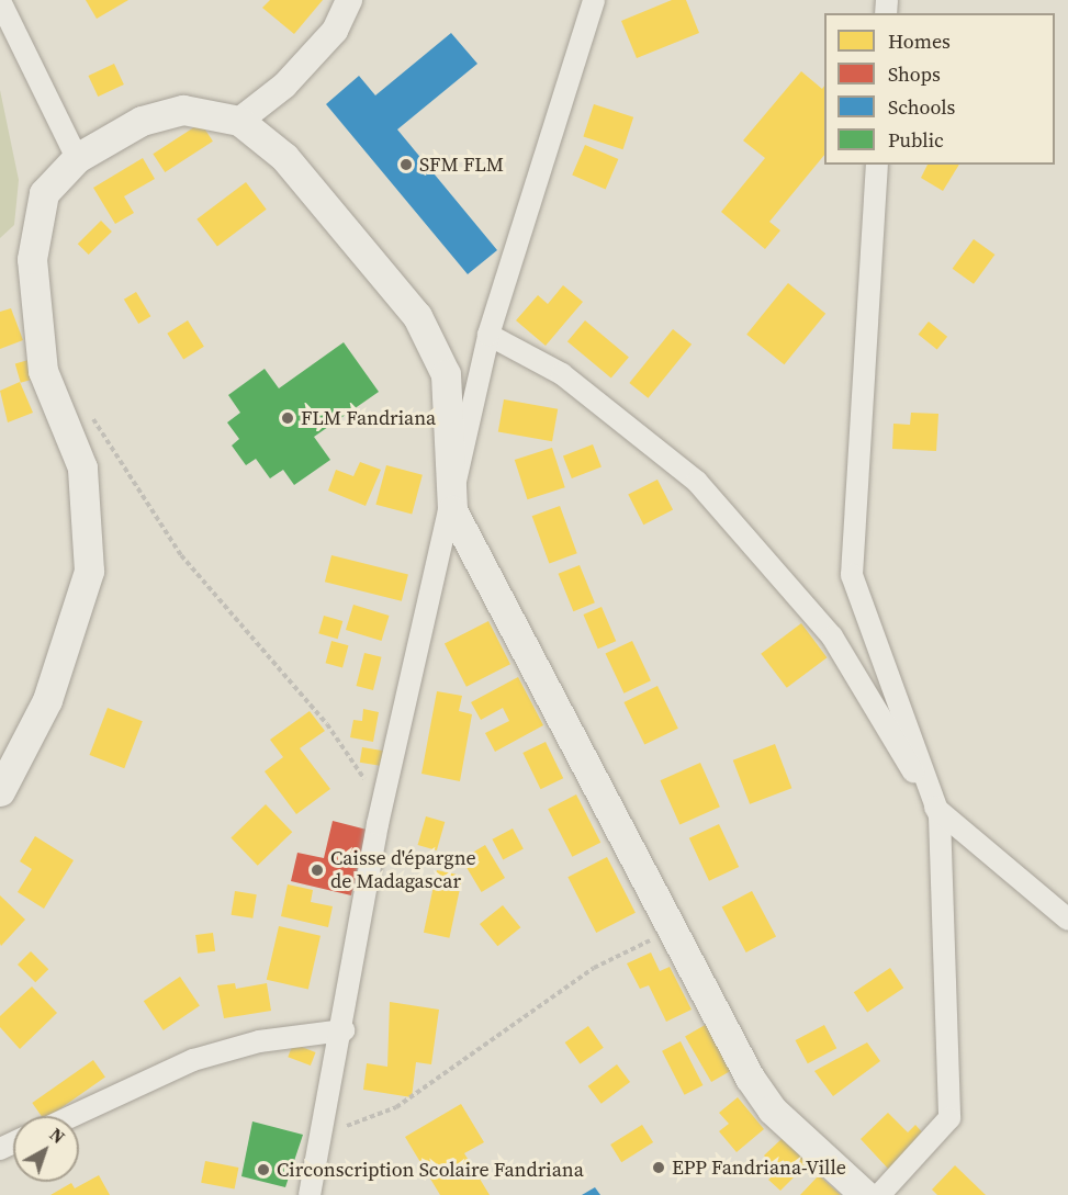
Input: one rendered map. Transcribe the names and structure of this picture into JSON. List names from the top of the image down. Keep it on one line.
{"places":["SFM FLM","FLM Fandriana","Caisse d'épargne de Madagascar","EPP Fandriana-Ville","Circonscription Scolaire Fandriana"],"legend":["Homes","Shops","Schools","Public"],"north":"top right"}
